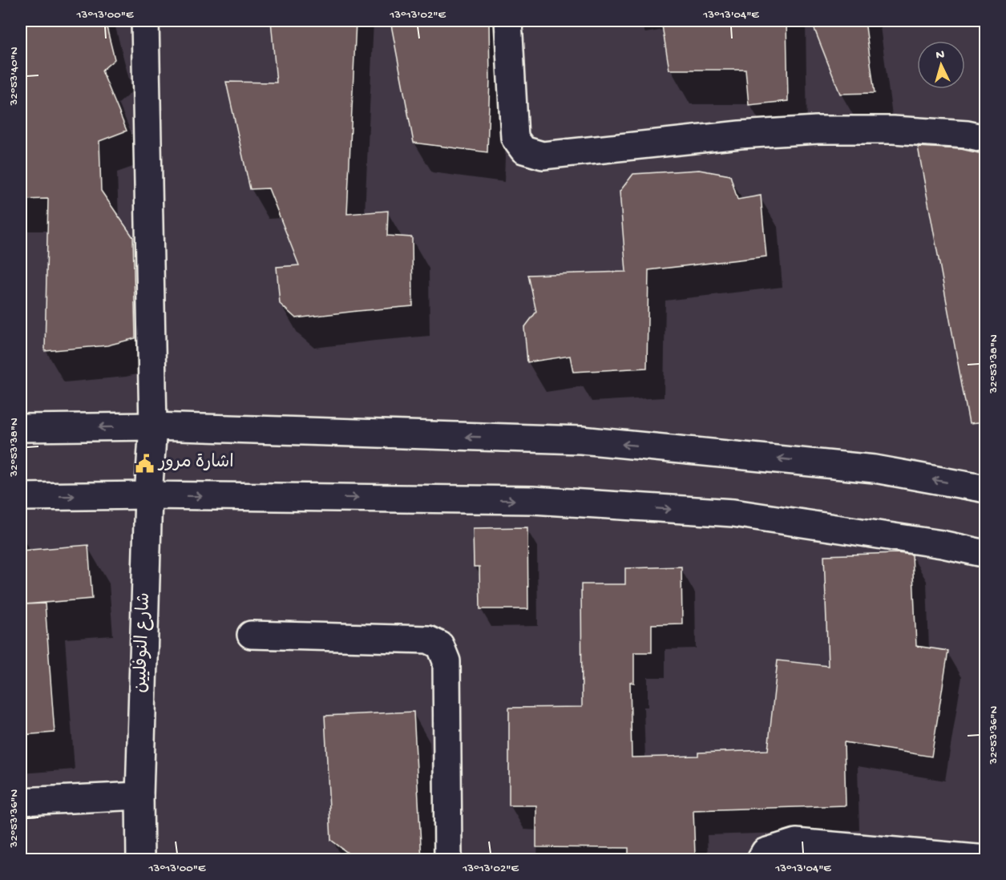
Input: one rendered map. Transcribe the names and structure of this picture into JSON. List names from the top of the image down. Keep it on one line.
{"streets":{"main road":["شارع النوفليين"]},"places":{"public building":["اشارة مرور"]},"north":"top","coordinates":["13°13'00\"E","13°13'02\"E","13°13'04\"E","32°53'40\"N","32°53'38\"N","32°53'36\"N"]}
